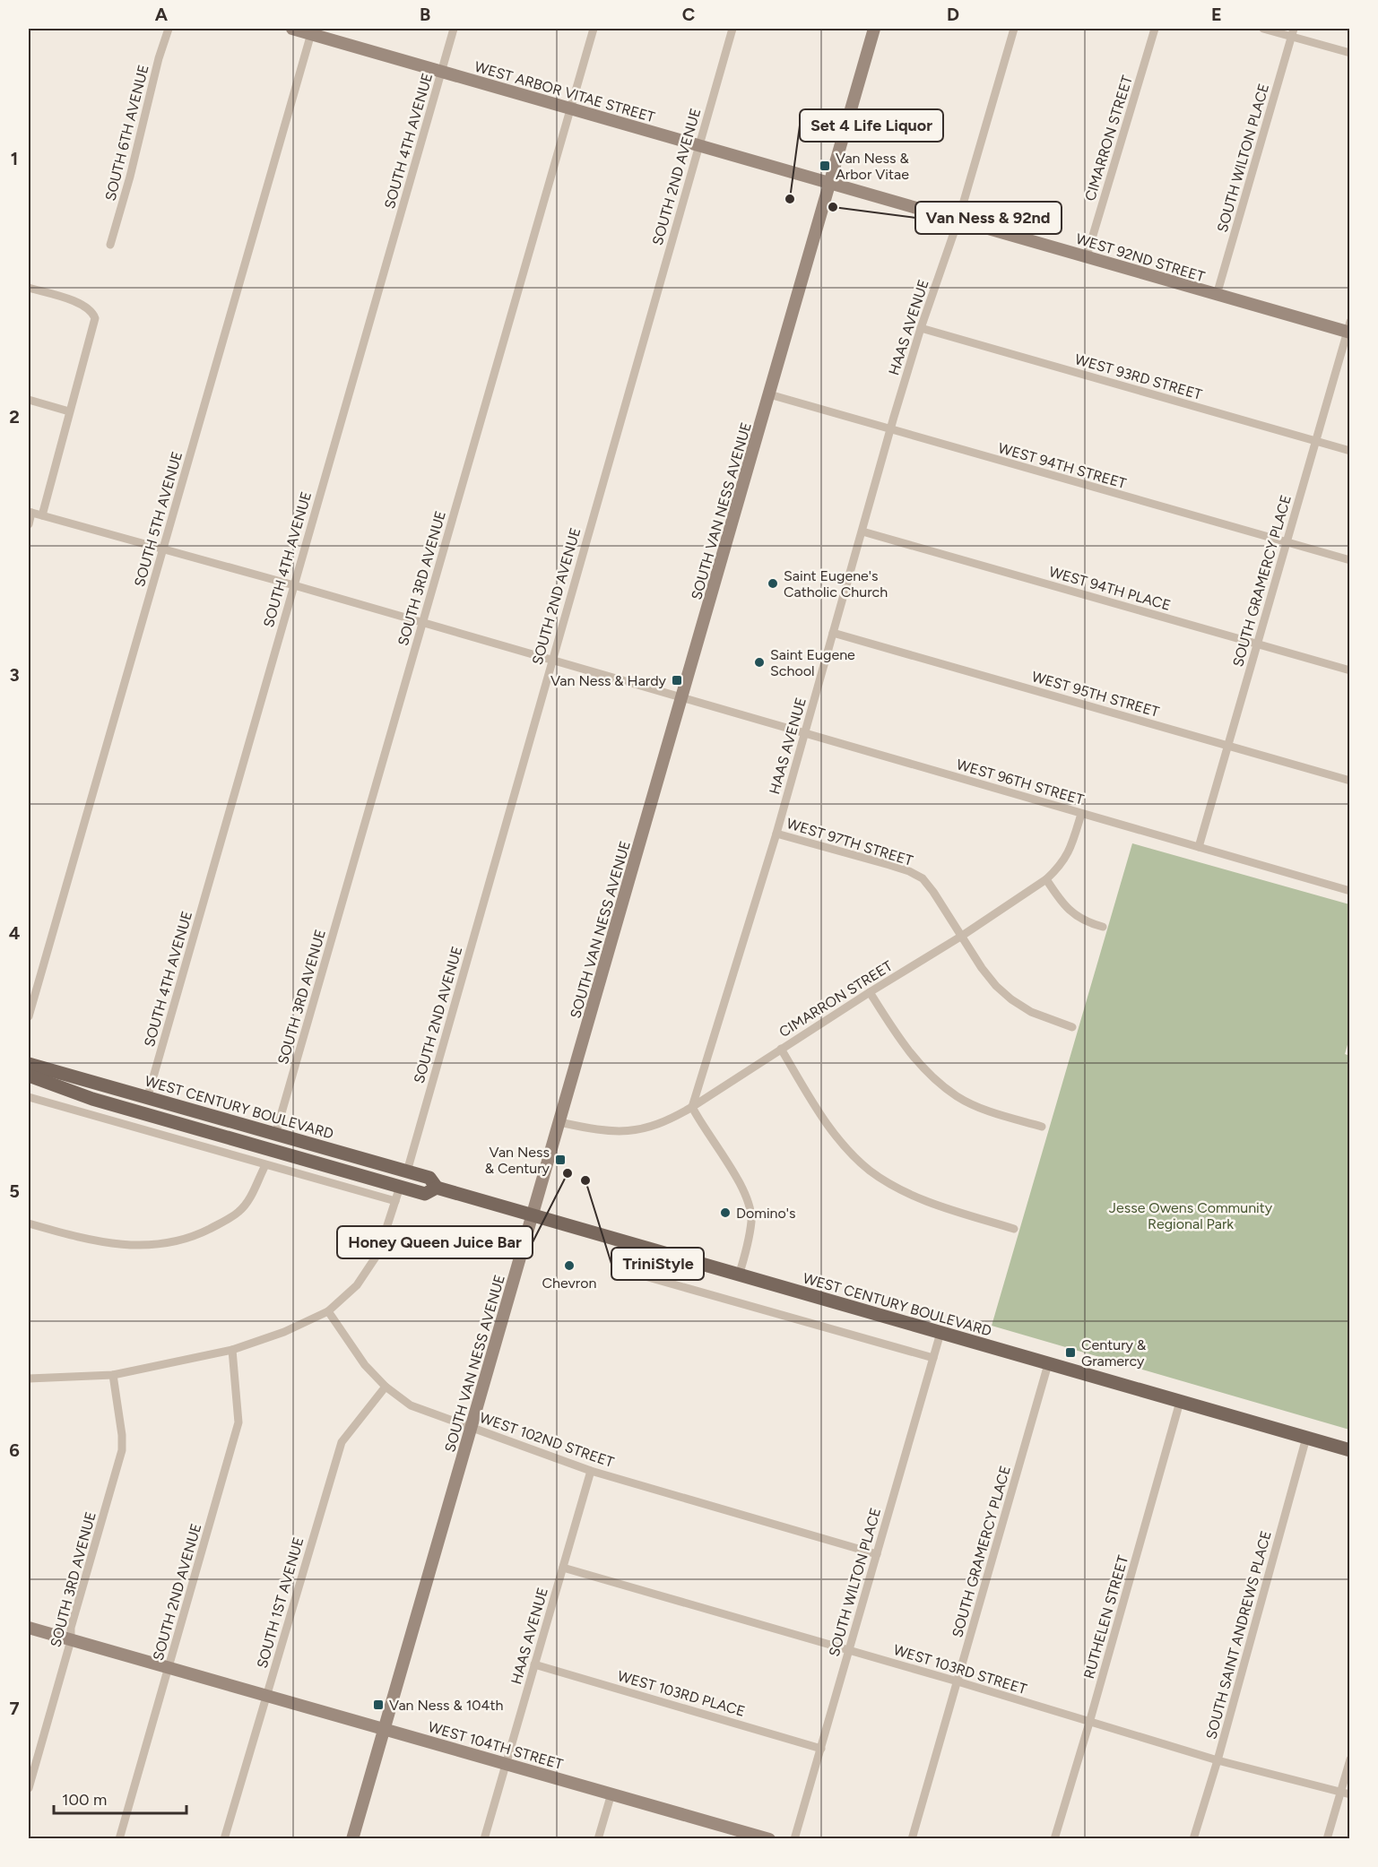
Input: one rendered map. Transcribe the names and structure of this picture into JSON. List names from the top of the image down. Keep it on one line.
{"streets":{"main road":["WEST CENTURY BOULEVARD"],"street":["WEST ARBOR VITAE STREET","SOUTH 6TH AVENUE","CIMARRON STREET","SOUTH 4TH AVENUE","SOUTH WILTON PLACE","SOUTH 2ND AVENUE","WEST 92ND STREET","HAAS AVENUE","WEST 93RD STREET","WEST 94TH STREET","SOUTH VAN NESS AVENUE","SOUTH 5TH AVENUE","SOUTH 3RD AVENUE","SOUTH GRAMERCY PLACE","WEST 94TH PLACE","WEST 95TH STREET","WEST 96TH STREET","WEST 97TH STREET","WEST 102ND STREET","SOUTH 1ST AVENUE","RUTHELEN STREET","SOUTH SAINT ANDREWS PLACE","WEST 103RD STREET","WEST 103RD PLACE","WEST 104TH STREET"]},"crossings":[["WEST ARBOR VITAE STREET","SOUTH 4TH AVENUE"],["WEST ARBOR VITAE STREET","SOUTH 2ND AVENUE"],["WEST ARBOR VITAE STREET","WEST 92ND STREET"],["WEST ARBOR VITAE STREET","SOUTH VAN NESS AVENUE"],["WEST ARBOR VITAE STREET","SOUTH 5TH AVENUE"],["WEST ARBOR VITAE STREET","SOUTH 3RD AVENUE"],["CIMARRON STREET","WEST 92ND STREET"],["CIMARRON STREET","HAAS AVENUE"],["CIMARRON STREET","SOUTH VAN NESS AVENUE"],["CIMARRON STREET","WEST 96TH STREET"],["CIMARRON STREET","WEST 97TH STREET"],["SOUTH 4TH AVENUE","WEST 96TH STREET"],["SOUTH 4TH AVENUE","WEST CENTURY BOULEVARD"],["SOUTH WILTON PLACE","WEST 92ND STREET"],["SOUTH WILTON PLACE","WEST CENTURY BOULEVARD"],["SOUTH WILTON PLACE","WEST 102ND STREET"],["SOUTH WILTON PLACE","WEST 103RD STREET"],["SOUTH WILTON PLACE","WEST 103RD PLACE"],["SOUTH 2ND AVENUE","WEST 96TH STREET"],["SOUTH 2ND AVENUE","WEST CENTURY BOULEVARD"],["SOUTH 2ND AVENUE","WEST 104TH STREET"],["WEST 92ND STREET","HAAS AVENUE"],["WEST 92ND STREET","SOUTH VAN NESS AVENUE"],["WEST 92ND STREET","SOUTH GRAMERCY PLACE"],["HAAS AVENUE","WEST 93RD STREET"],["HAAS AVENUE","WEST 94TH STREET"],["HAAS AVENUE","WEST 94TH PLACE"],["HAAS AVENUE","WEST 95TH STREET"],["HAAS AVENUE","WEST 96TH STREET"],["HAAS AVENUE","WEST 97TH STREET"],["HAAS AVENUE","WEST 102ND STREET"],["HAAS AVENUE","WEST 103RD STREET"],["HAAS AVENUE","WEST 103RD PLACE"],["HAAS AVENUE","WEST 104TH STREET"],["WEST 93RD STREET","SOUTH GRAMERCY PLACE"],["WEST 94TH STREET","SOUTH VAN NESS AVENUE"],["WEST 94TH STREET","SOUTH GRAMERCY PLACE"],["SOUTH VAN NESS AVENUE","WEST 96TH STREET"],["SOUTH VAN NESS AVENUE","WEST CENTURY BOULEVARD"],["SOUTH VAN NESS AVENUE","WEST 102ND STREET"],["SOUTH VAN NESS AVENUE","WEST 104TH STREET"],["SOUTH 5TH AVENUE","WEST 96TH STREET"],["SOUTH 3RD AVENUE","WEST 96TH STREET"],["SOUTH 3RD AVENUE","WEST CENTURY BOULEVARD"],["SOUTH 3RD AVENUE","WEST 104TH STREET"],["SOUTH GRAMERCY PLACE","WEST 94TH PLACE"],["SOUTH GRAMERCY PLACE","WEST 95TH STREET"],["SOUTH GRAMERCY PLACE","WEST 96TH STREET"],["SOUTH GRAMERCY PLACE","WEST CENTURY BOULEVARD"],["SOUTH GRAMERCY PLACE","WEST 103RD STREET"],["WEST CENTURY BOULEVARD","RUTHELEN STREET"],["WEST CENTURY BOULEVARD","SOUTH SAINT ANDREWS PLACE"],["WEST 102ND STREET","SOUTH 1ST AVENUE"],["SOUTH 1ST AVENUE","WEST 104TH STREET"],["RUTHELEN STREET","WEST 103RD STREET"],["SOUTH SAINT ANDREWS PLACE","WEST 103RD STREET"]],"parks":["Jesse Owens Community Regional Park"],"places":{"transit":["Van Ness & Arbor Vitae","Van Ness & Hardy","Van Ness & Century","Century & Gramercy","Van Ness & 104th"],"other":["Set 4 Life Liquor","Van Ness & 92nd","Saint Eugene's Catholic Church","Saint Eugene School","Honey Queen Juice Bar","TriniStyle","Domino's","Chevron"]},"scale_bar":"100 m","grid":{"columns":["A","B","C","D","E"],"rows":["1","2","3","4","5","6","7"]}}
